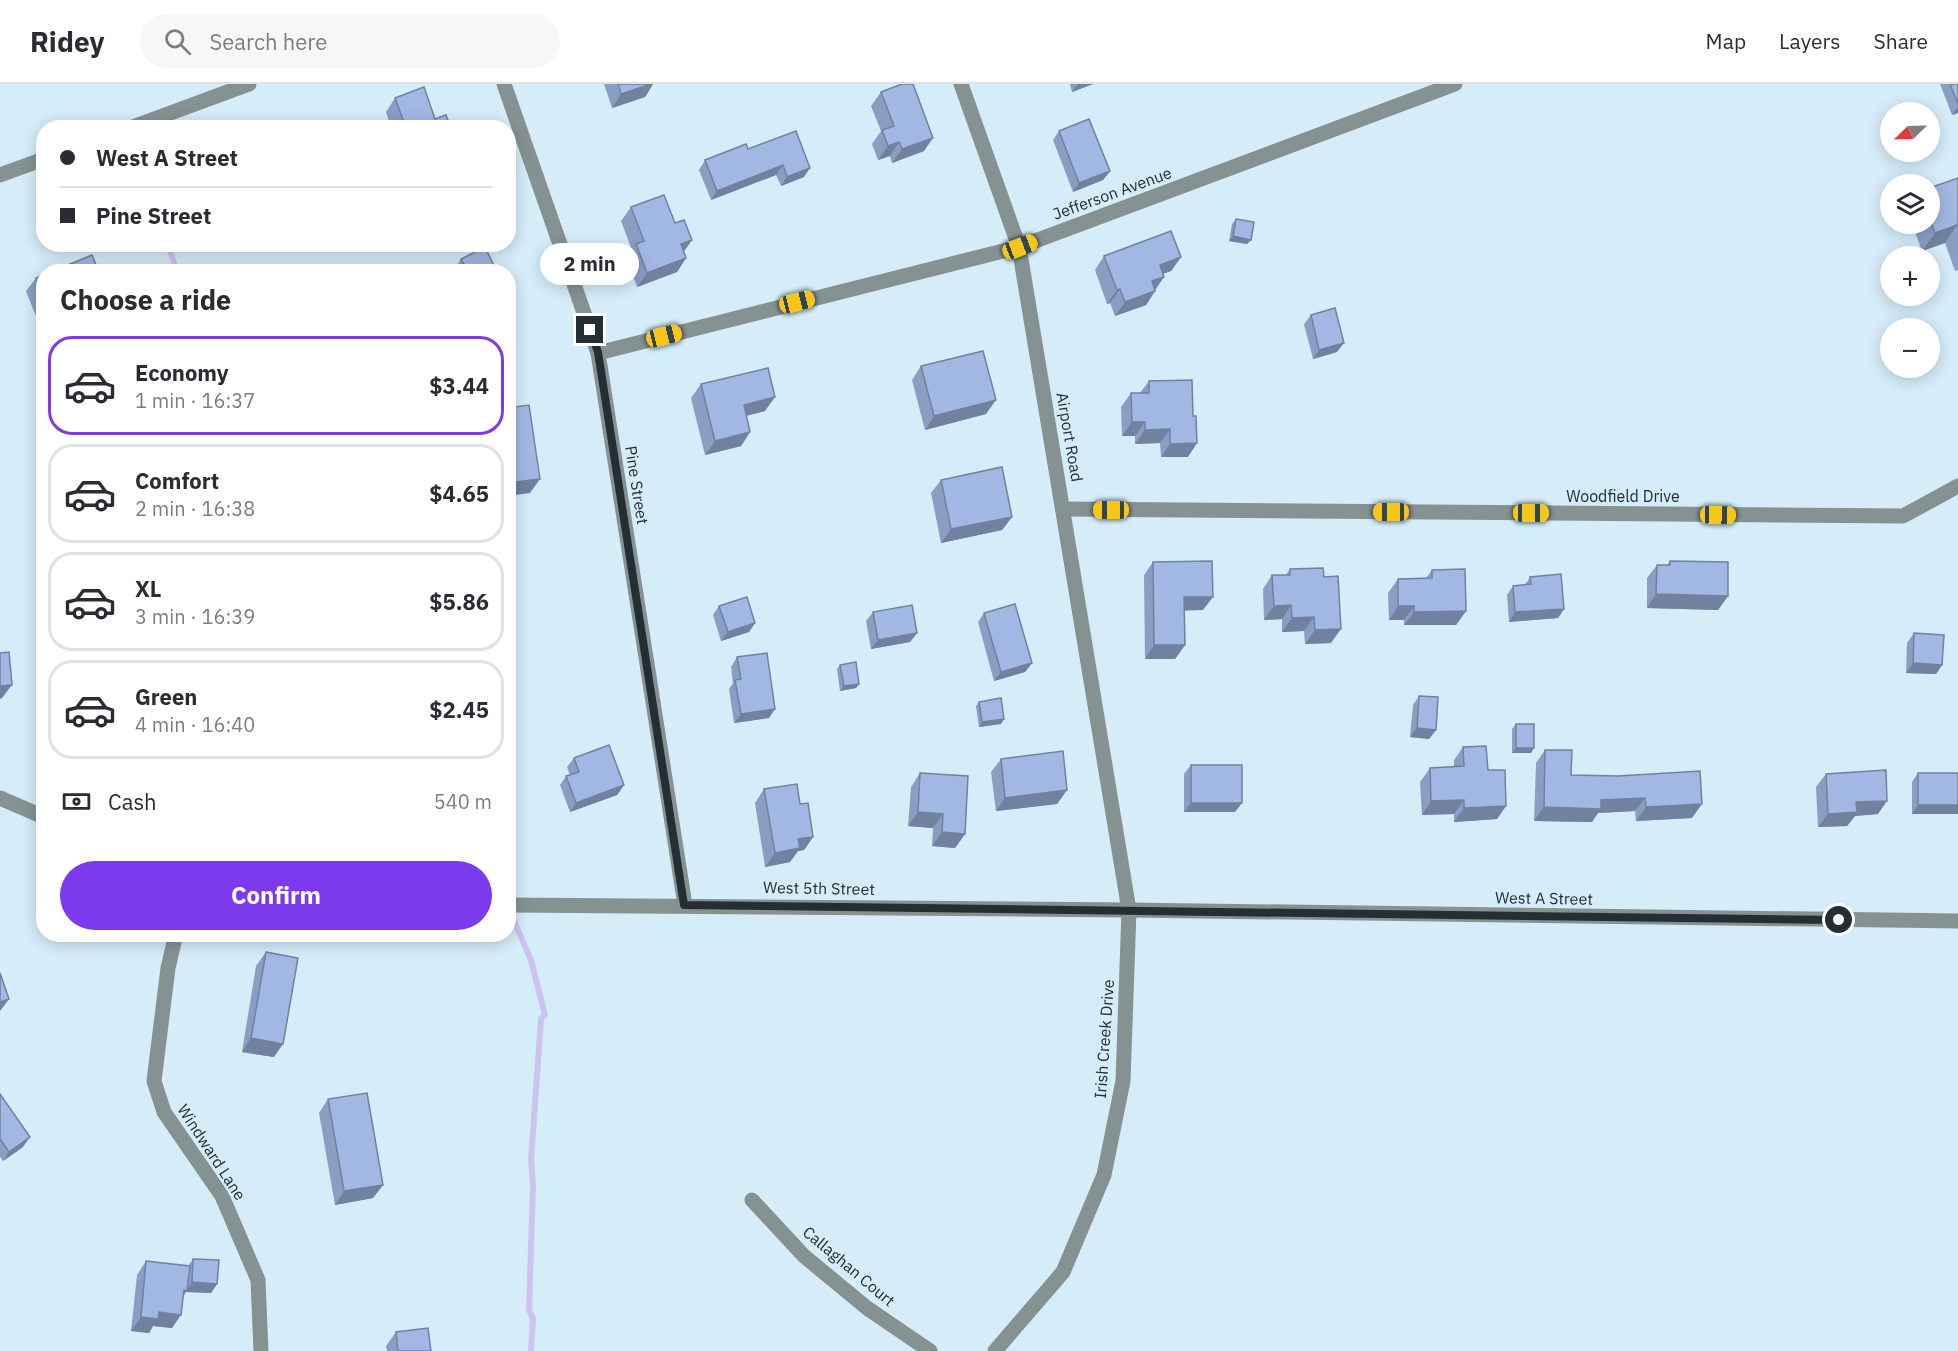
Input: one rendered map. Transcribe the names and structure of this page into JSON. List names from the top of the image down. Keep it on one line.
{"streets":{"street":["Jefferson Avenue","Airport Road","Pine Street","Woodfield Drive","West 5th Street","West A Street","Irish Creek Drive","Windward Lane","Callaghan Court"]},"crossings":[["Jefferson Avenue","Airport Road"],["Jefferson Avenue","Pine Street"],["Airport Road","Woodfield Drive"],["Airport Road","West 5th Street"],["Airport Road","West A Street"],["Airport Road","Irish Creek Drive"],["Pine Street","West 5th Street"],["West 5th Street","West A Street"],["West 5th Street","Irish Creek Drive"],["West A Street","Irish Creek Drive"]],"north":"bottom left","page":{"header":"Ridey","search":"Search here","nav":["Map","Layers","Share"],"map_buttons":["+","−"],"banner":["West A Street","Pine Street"],"bubble":"2 min","heading":"Choose a ride","list":[{"name":"Economy","note":"1 min · 16:37","value":"$3.44"},{"name":"Comfort","note":"2 min · 16:38","value":"$4.65"},{"name":"XL","note":"3 min · 16:39","value":"$5.86"},{"name":"Green","note":"4 min · 16:40","value":"$2.45"}],"pay":["Cash","540 m"],"buttons":"Confirm"}}
